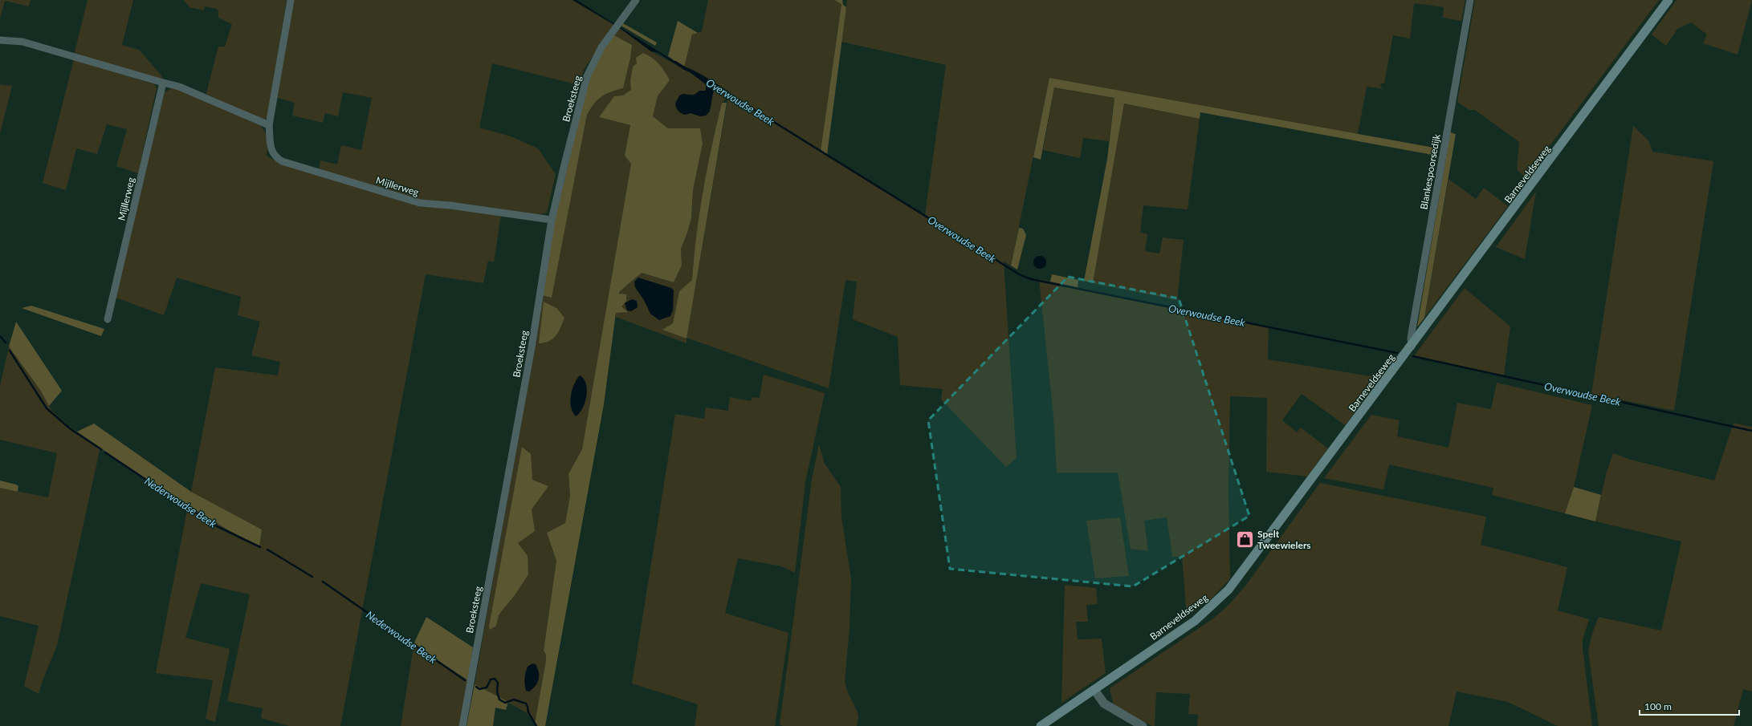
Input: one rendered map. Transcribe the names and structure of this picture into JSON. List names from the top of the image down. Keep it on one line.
{"streets":{"main road":["Barneveldseweg"],"street":["Broeksteeg","Blankespoorsedijk","Mijllerweg"]},"crossings":[["Broeksteeg","Mijllerweg"],["Blankespoorsedijk","Barneveldseweg"]],"water":["Overwoudse Beek","Nederwoudse Beek"],"places":{"shop":["Spelt Tweewielers"]},"scale_bar":"100 m"}
